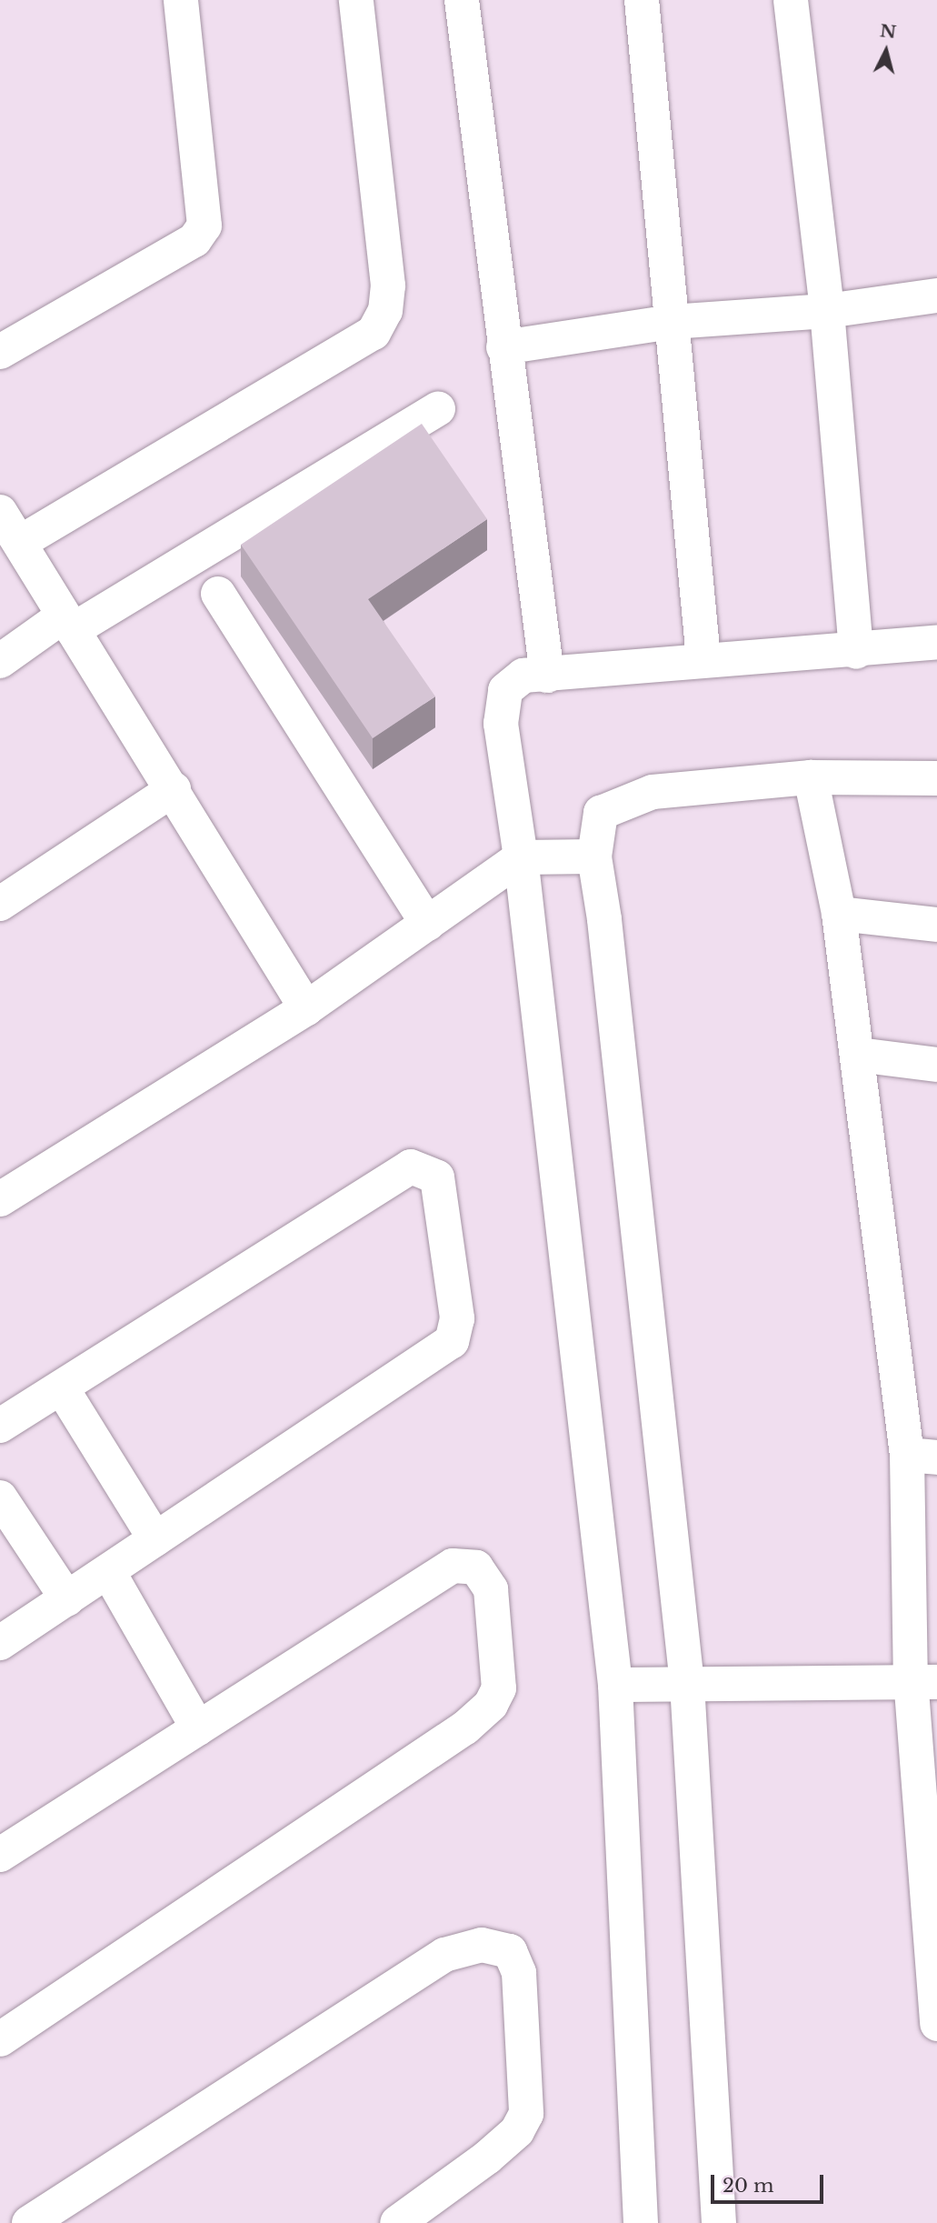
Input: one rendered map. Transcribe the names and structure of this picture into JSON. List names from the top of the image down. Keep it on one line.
{"scale_bar":"20 m","north":"top"}
